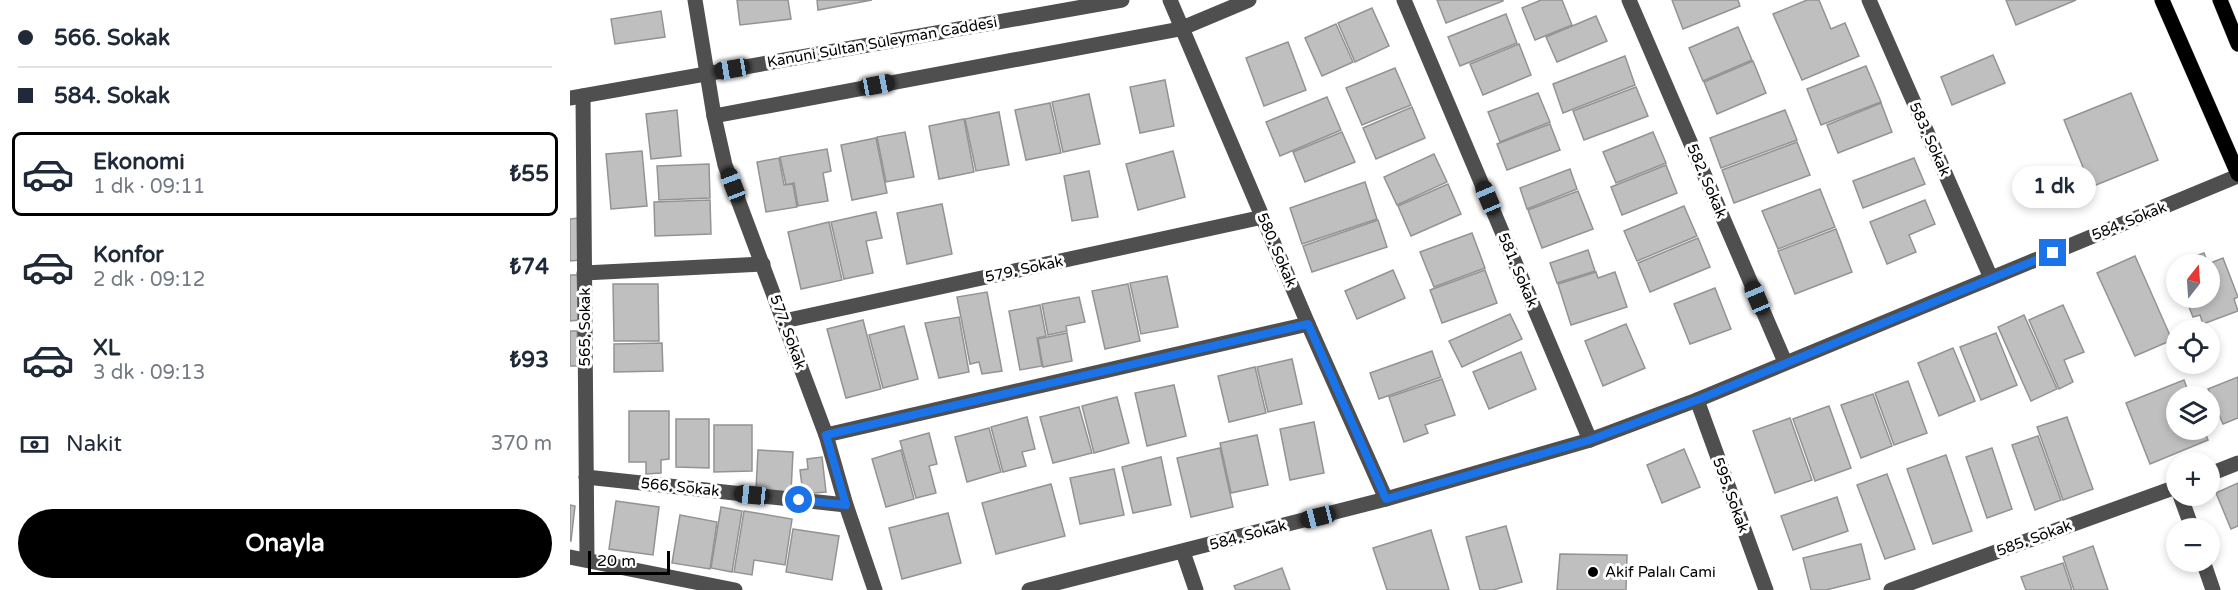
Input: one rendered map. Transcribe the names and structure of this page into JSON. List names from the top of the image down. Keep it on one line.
{"streets":{"street":["Kanuni Sultan Süleyman Caddesi","583. Sokak","582. Sokak","584. Sokak","580. Sokak","579. Sokak","581. Sokak","565. Sokak","577. Sokak","566. Sokak","595. Sokak","585. Sokak"]},"crossings":[["Kanuni Sultan Süleyman Caddesi","565. Sokak"],["Kanuni Sultan Süleyman Caddesi","577. Sokak"],["583. Sokak","584. Sokak"],["582. Sokak","584. Sokak"],["584. Sokak","580. Sokak"],["584. Sokak","581. Sokak"],["584. Sokak","595. Sokak"],["580. Sokak","579. Sokak"],["579. Sokak","577. Sokak"],["565. Sokak","566. Sokak"],["577. Sokak","566. Sokak"]],"places":["Akif Palalı Cami"],"scale_bar":"20 m","north":"top","page":{"banner":["566. Sokak","584. Sokak"],"list":[{"name":"Ekonomi","note":"1 dk · 09:11","value":"₺55"},{"name":"Konfor","note":"2 dk · 09:12","value":"₺74"},{"name":"XL","note":"3 dk · 09:13","value":"₺93"}],"bubble":"1 dk","map_buttons":["+","−"],"pay":["Nakit","370 m"],"buttons":"Onayla","scale":"20 m"}}
